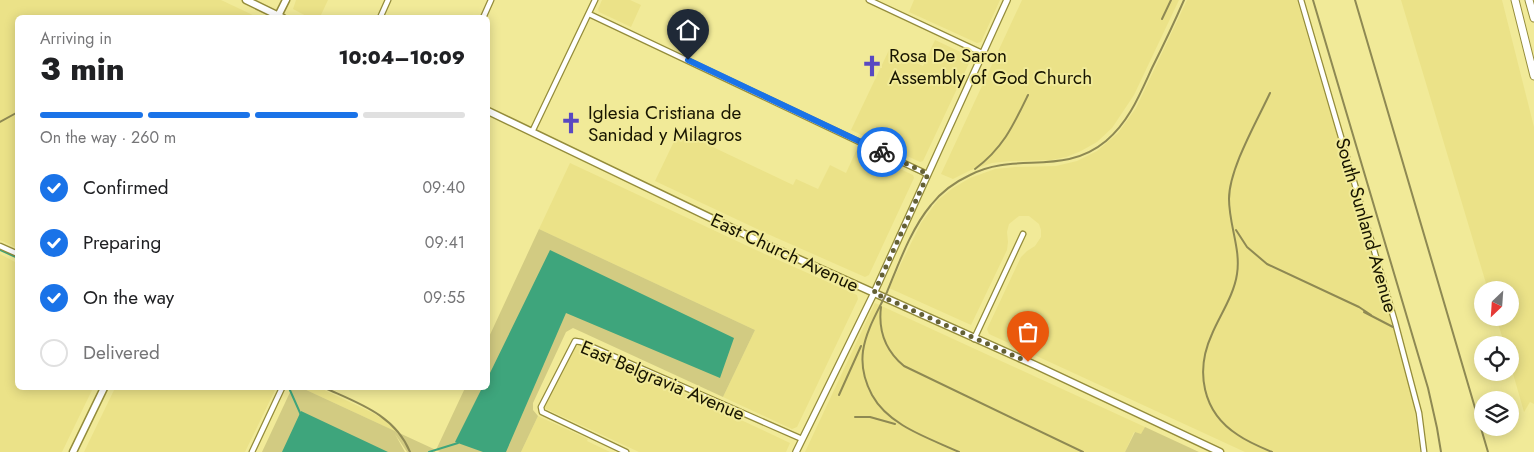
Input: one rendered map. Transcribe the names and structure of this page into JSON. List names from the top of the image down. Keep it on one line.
{"streets":{"main road":["East Church Avenue"],"street":["South Sunland Avenue","East Belgravia Avenue"]},"places":{"church":["Rosa De Saron Assembly of God Church","Iglesia Cristiana de Sanidad y Milagros"]},"north":"bottom left","page":{"heading":["3 min","Arriving in","10:04–10:09"],"bar":"On the way · 260 m","list":[["Confirmed","09:40"],["Preparing","09:41"],["On the way","09:55"],"Delivered"]}}
